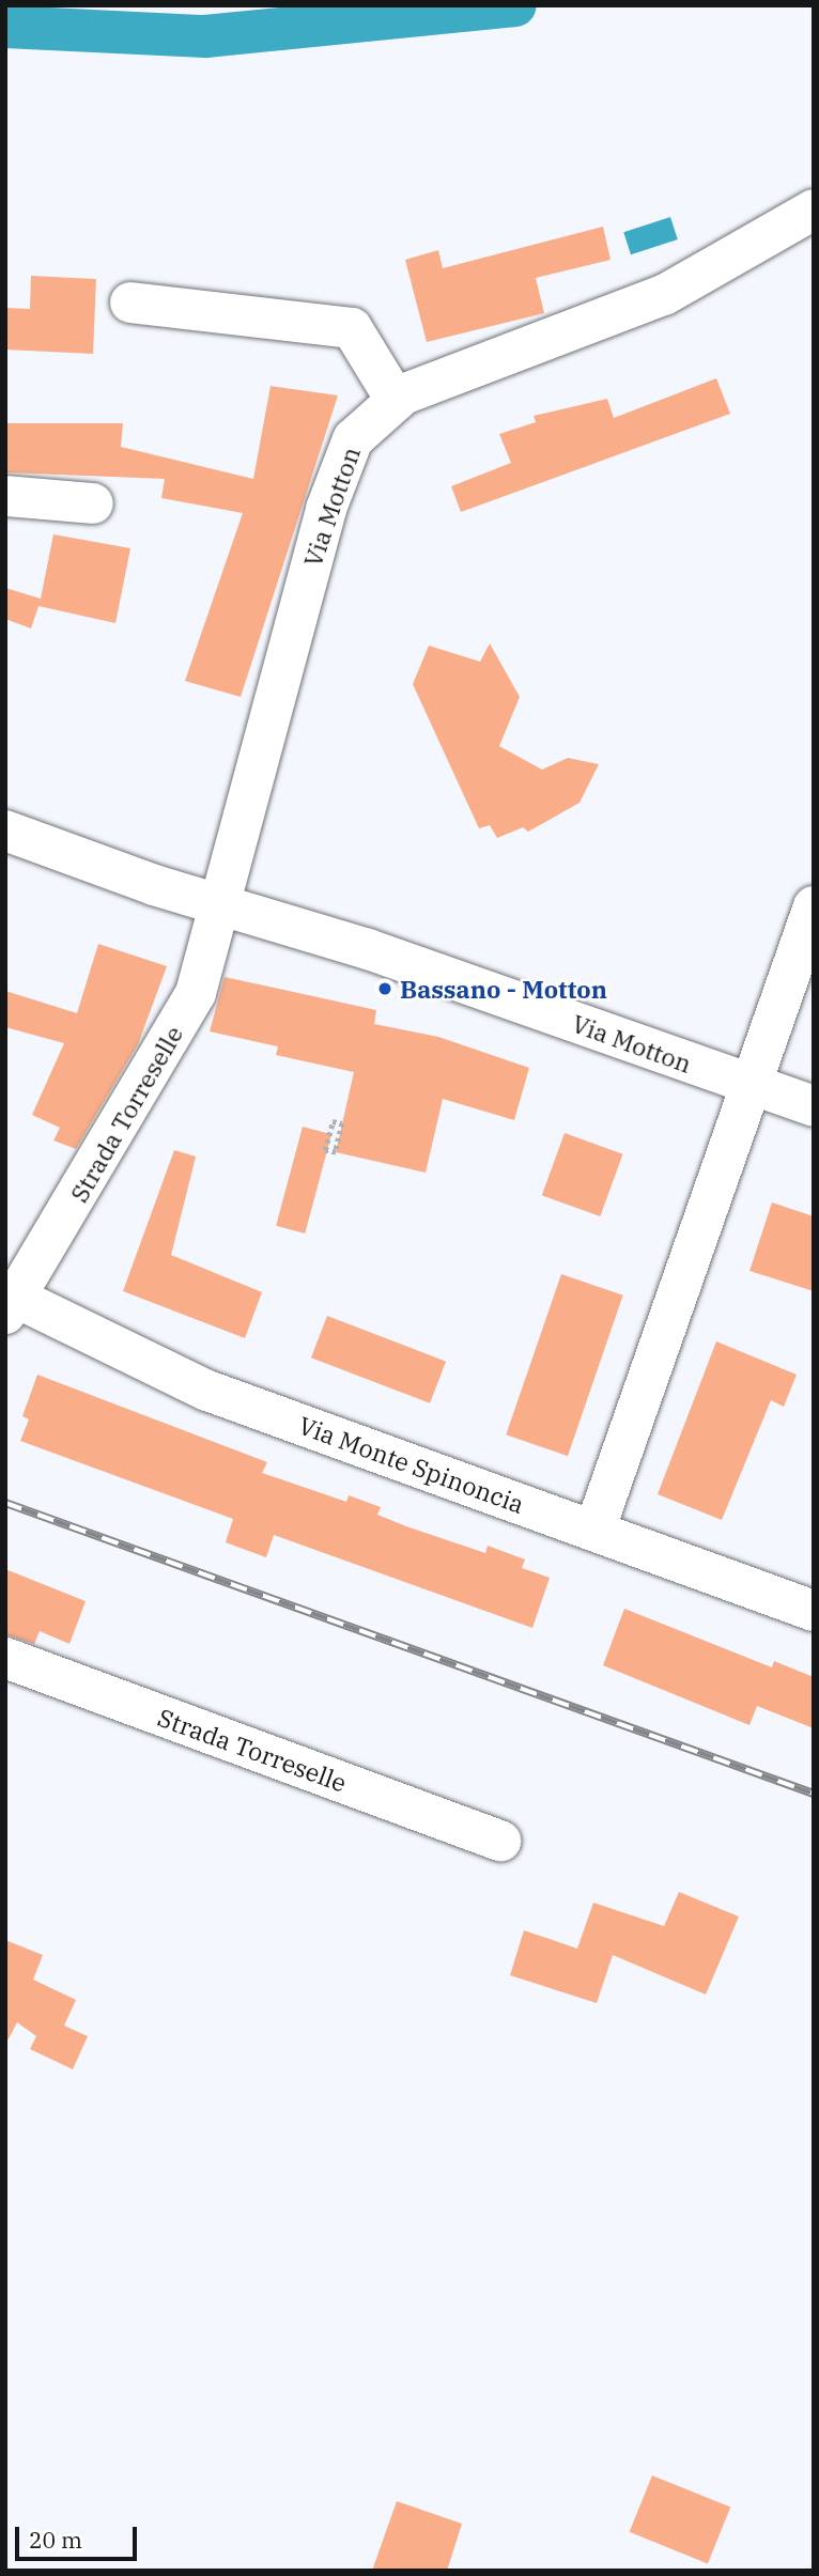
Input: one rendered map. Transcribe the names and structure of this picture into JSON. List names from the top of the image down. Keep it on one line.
{"streets":{"street":["Via Motton","Strada Torreselle","Via Monte Spinoncia"]},"crossings":[["Via Motton","Strada Torreselle"],["Strada Torreselle","Via Monte Spinoncia"]],"places":["Bassano - Motton"],"scale_bar":"20 m"}
